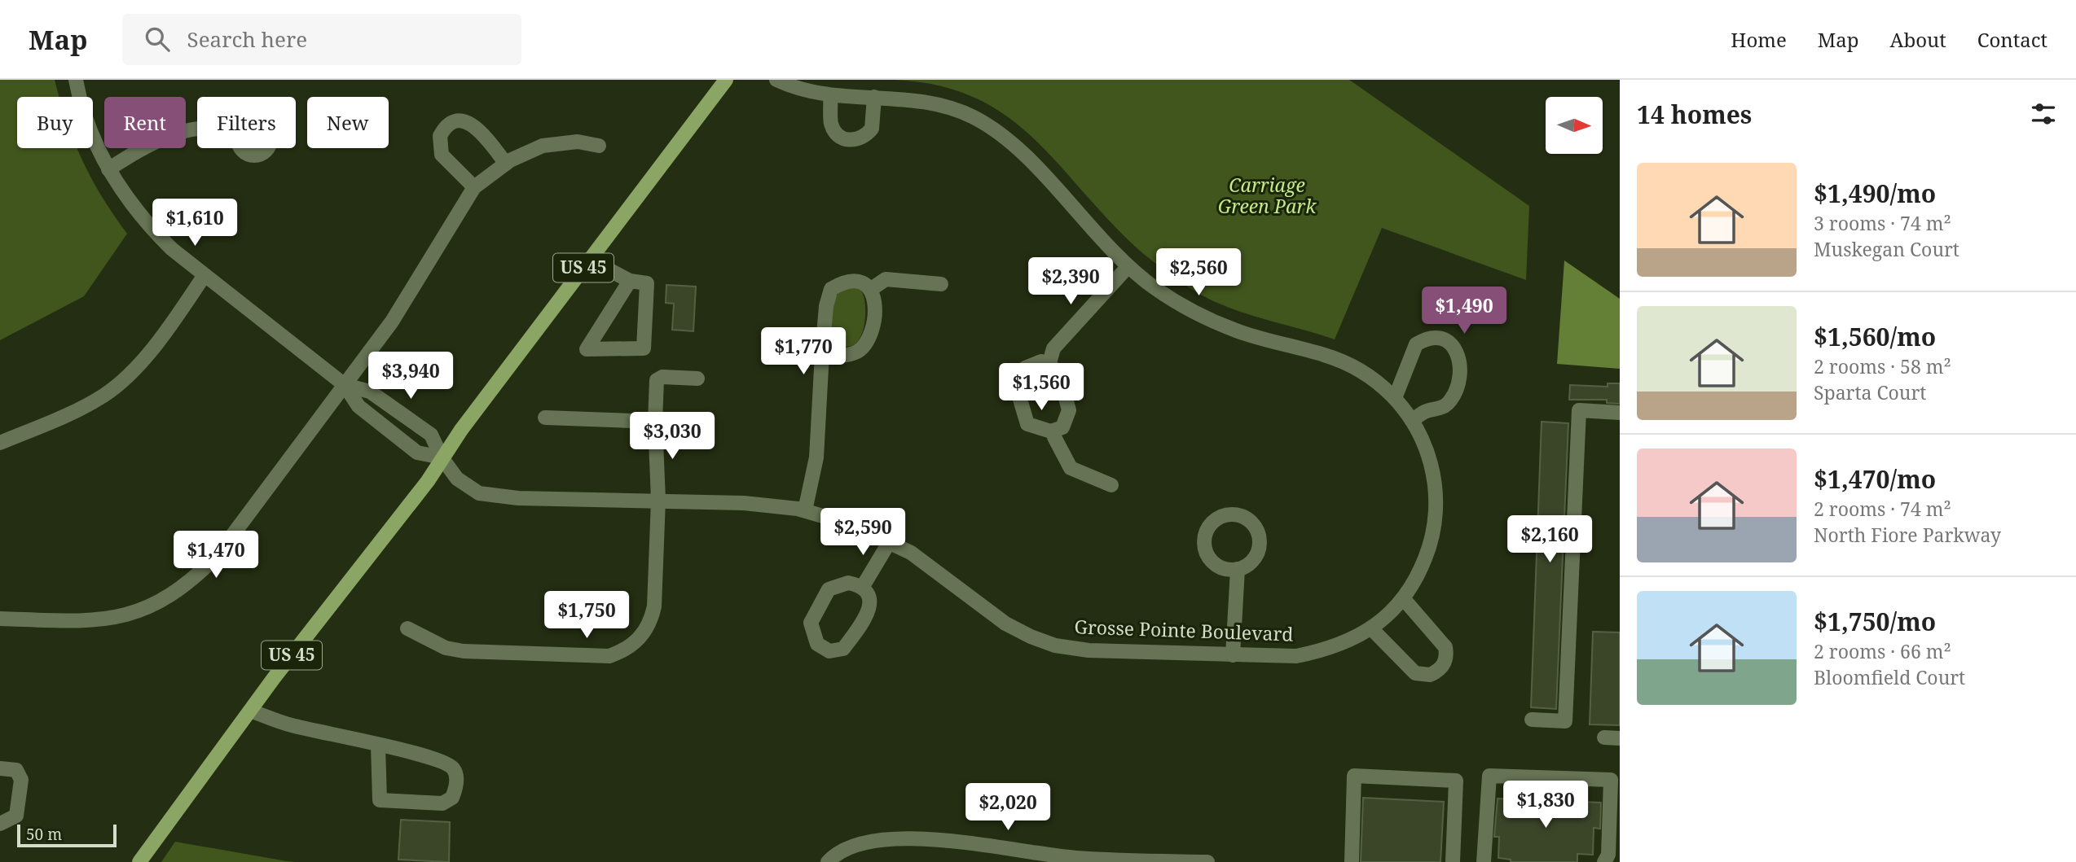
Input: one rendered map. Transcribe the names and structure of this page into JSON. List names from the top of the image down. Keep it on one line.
{"streets":{"main road":["US 45"],"street":["Grosse Pointe Boulevard"]},"crossings":[["US 45","Grosse Pointe Boulevard"]],"parks":["Carriage Green Park"],"scale_bar":"50 m","north":"right","page":{"header":"Map","search":"Search here","nav":["Home","Map","About","Contact"],"heading":"14 homes","chip":["Buy","Rent","Filters","New"],"list":[{"name":"$1,490/mo","note":"3 rooms · 74 m² · Muskegan Court"},{"name":"$1,560/mo","note":"2 rooms · 58 m² · Sparta Court"},{"name":"$1,470/mo","note":"2 rooms · 74 m² · North Fiore Parkway"},{"name":"$1,750/mo","note":"2 rooms · 66 m² · Bloomfield Court"}],"price":["$1,610","$2,560","$2,390","$1,490","$1,770","$3,940","$1,560","$3,030","$2,590","$2,160","$1,470","$1,750","$1,830","$2,020"],"scale":"50 m"}}
